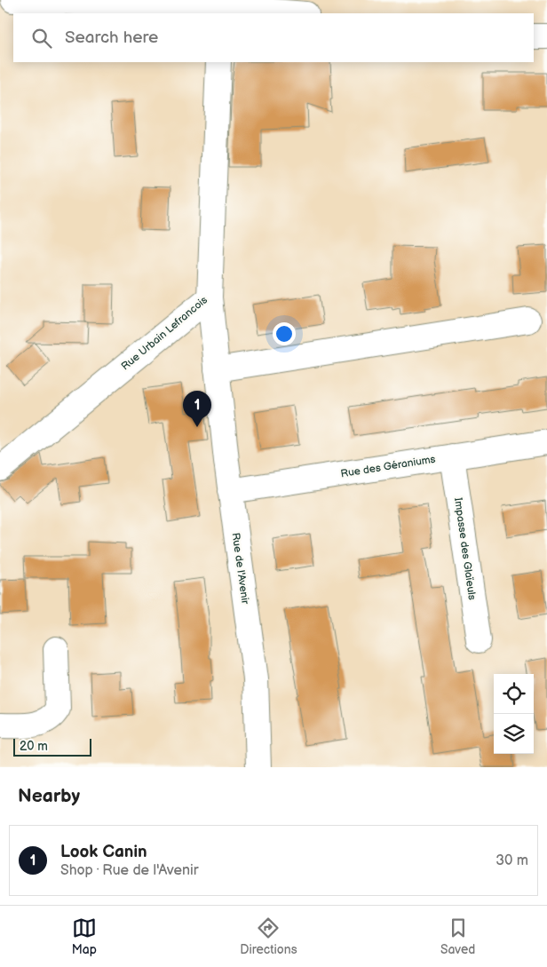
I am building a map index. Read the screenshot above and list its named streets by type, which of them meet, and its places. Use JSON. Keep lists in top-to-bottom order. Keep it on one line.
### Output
{"streets":{"street":["Rue Urbain Lefrancois","Rue des Géraniums","Impasse des Glaïeuls","Rue de l'Avenir"]},"crossings":[["Rue Urbain Lefrancois","Rue de l'Avenir"],["Rue des Géraniums","Impasse des Glaïeuls"],["Rue des Géraniums","Rue de l'Avenir"]],"scale_bar":"20 m","page":{"search":"Search here","pins":"1","scale":"20 m","heading":"Nearby","list":[{"mark":"1","name":"Look Canin","note":"Shop · Rue de l'Avenir","value":"30 m"}],"nav":["Map","Directions","Saved"]}}
